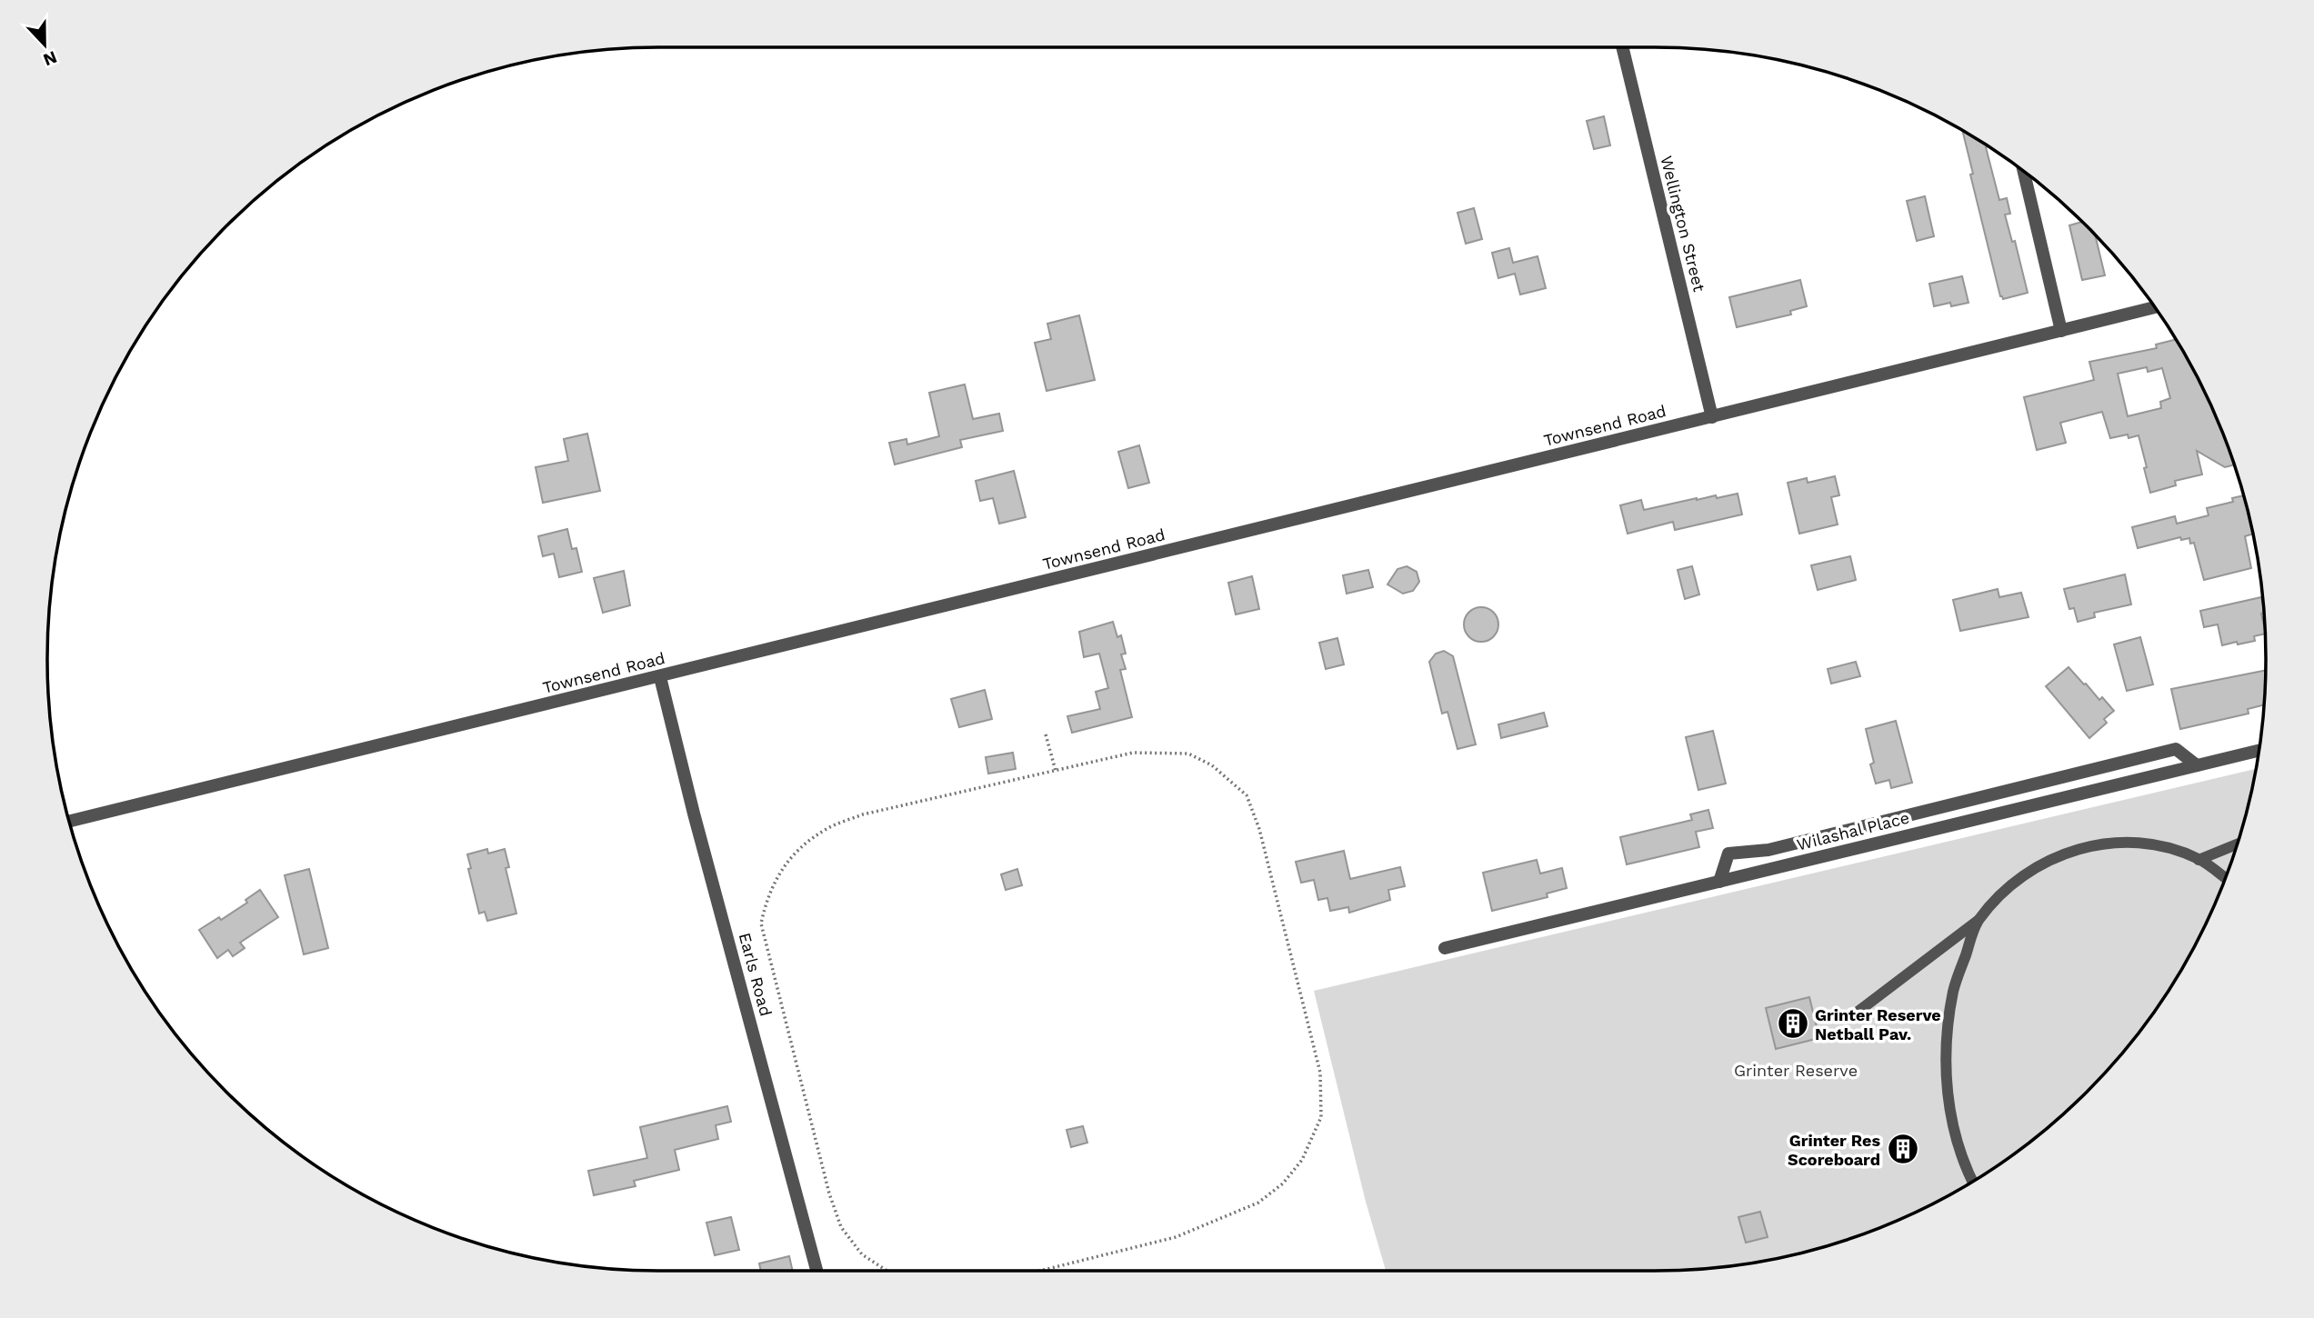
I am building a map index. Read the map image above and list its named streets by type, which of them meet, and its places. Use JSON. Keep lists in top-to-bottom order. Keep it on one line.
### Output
{"streets":{"street":["Wellington Street","Townsend Road","Wilashal Place","Earls Road"]},"crossings":[["Wellington Street","Townsend Road"],["Townsend Road","Earls Road"]],"parks":["Grinter Reserve"],"places":{"building":["Grinter Reserve Netball Pav.","Grinter Res Scoreboard"]},"north":"bottom"}
